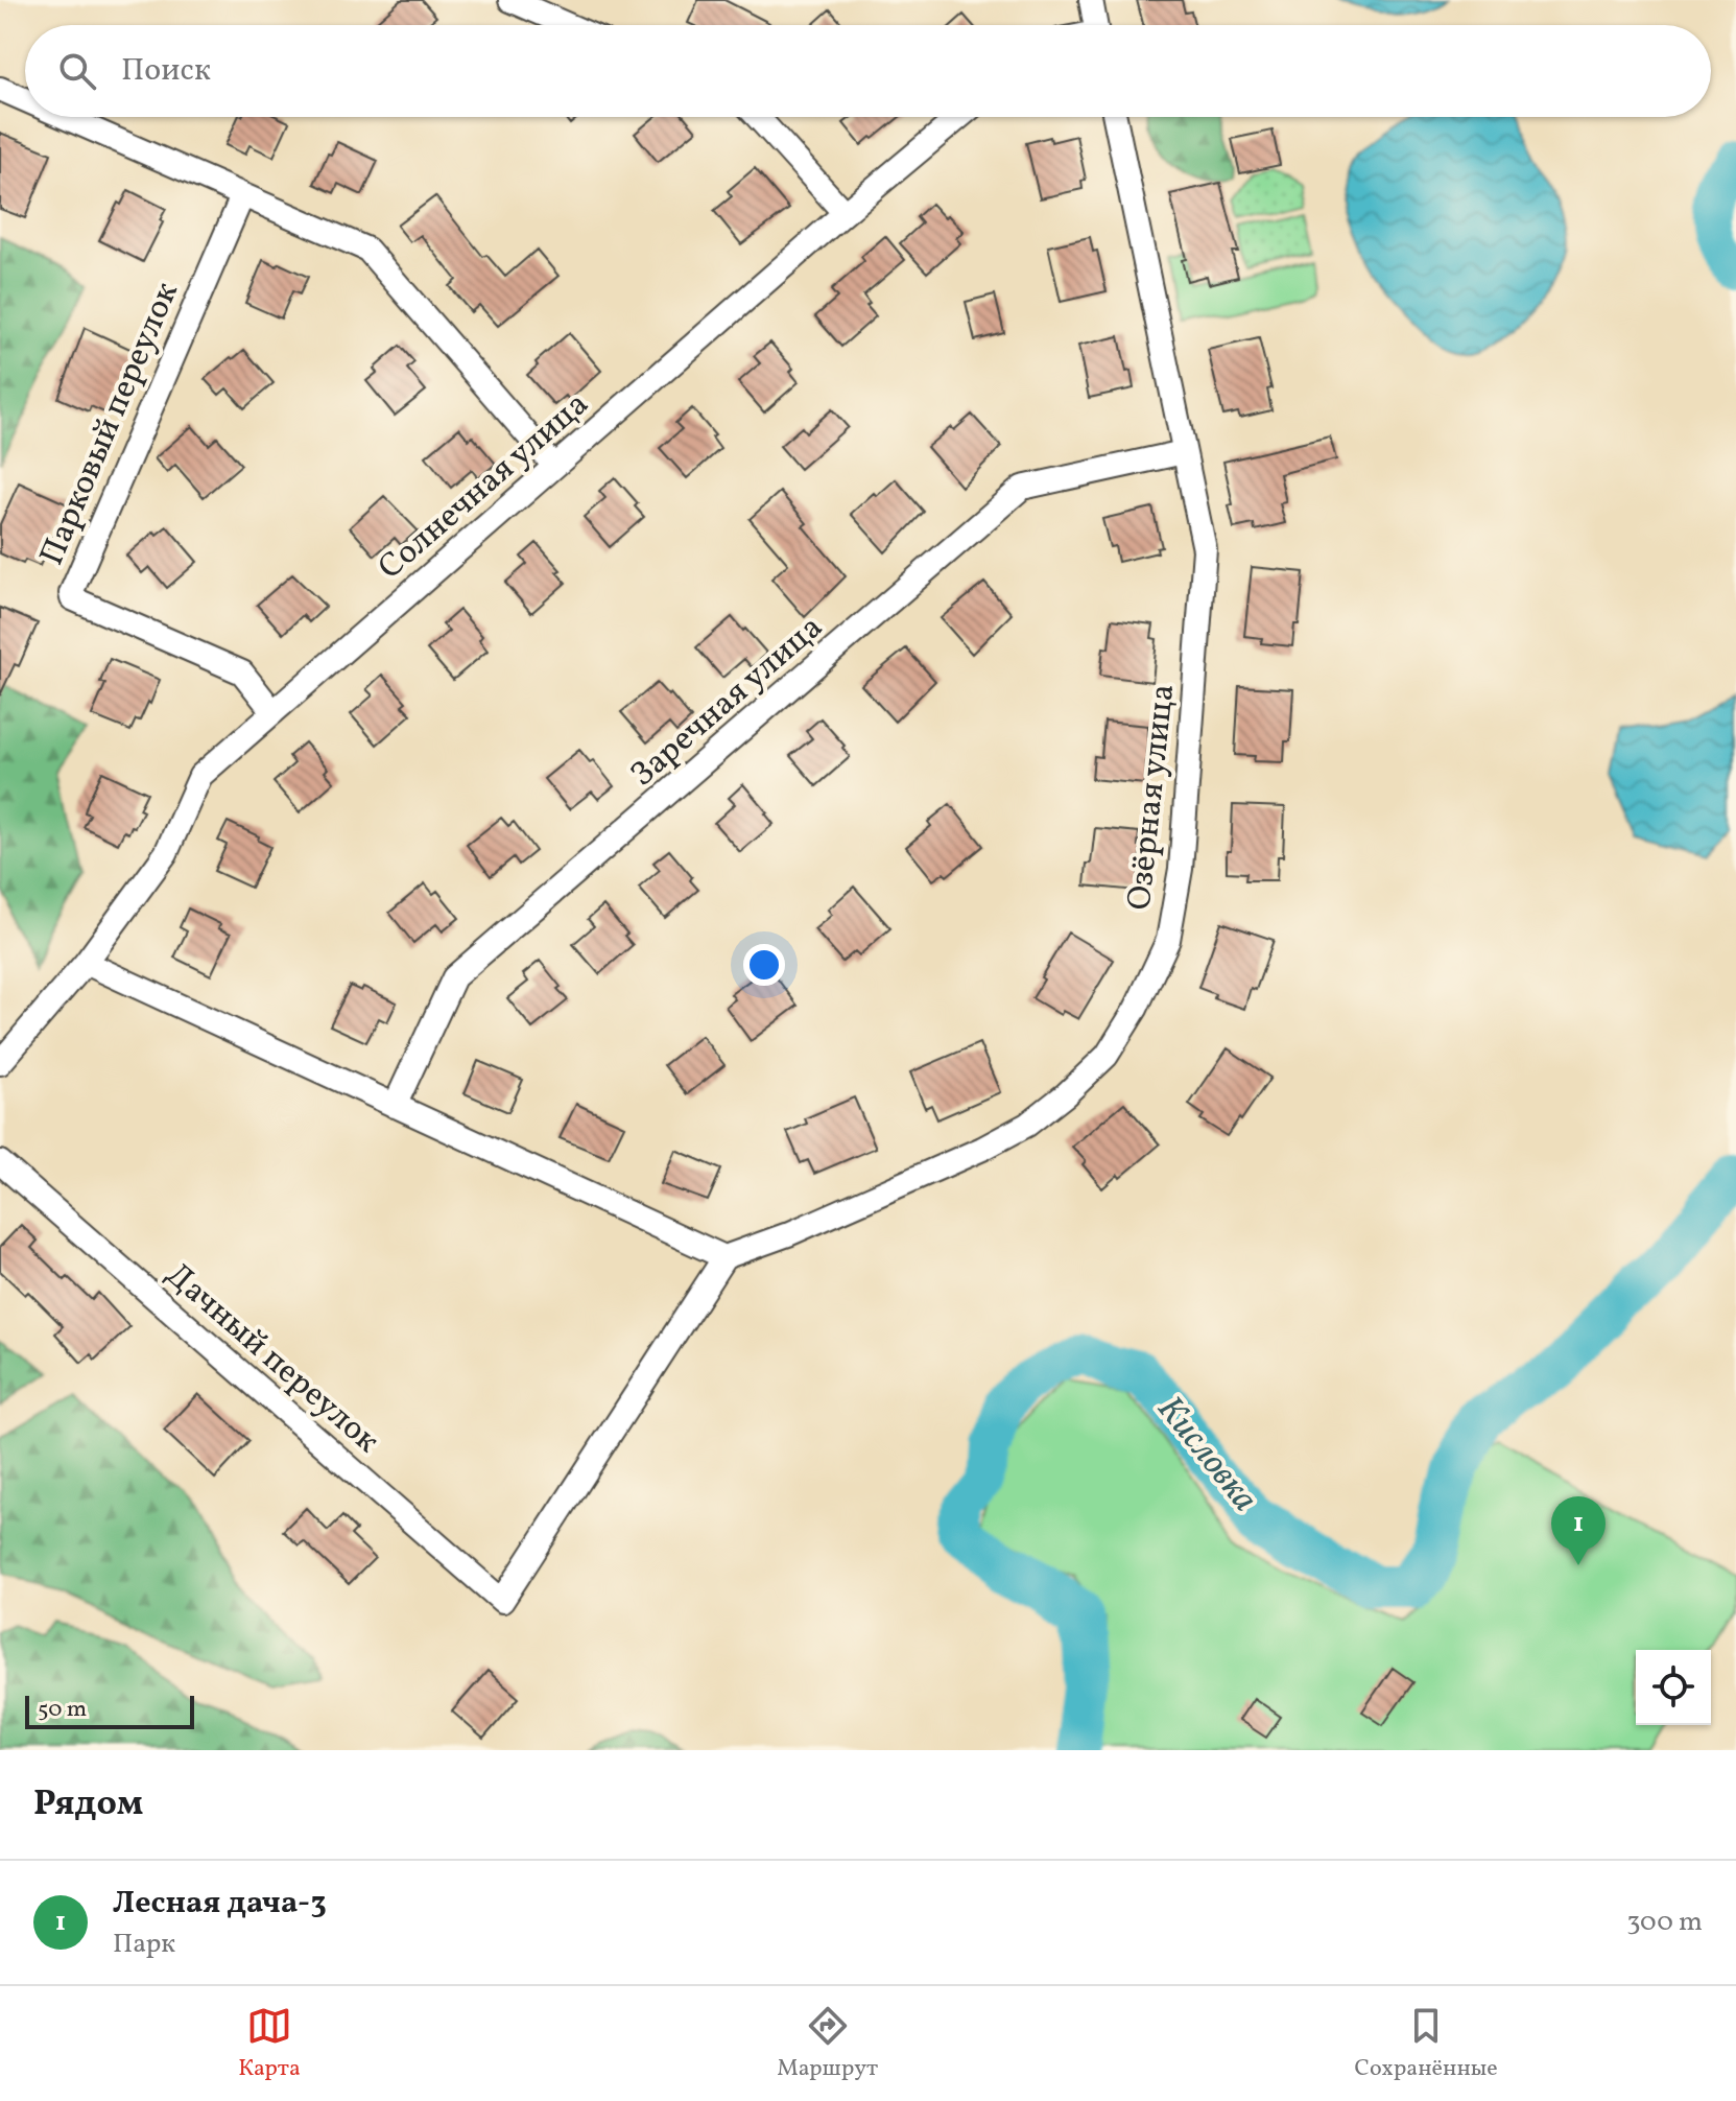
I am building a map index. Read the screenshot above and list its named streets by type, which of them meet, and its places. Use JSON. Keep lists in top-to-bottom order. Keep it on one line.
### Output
{"streets":{"street":["Парковый переулок","Солнечная улица","Заречная улица","Озёрная улица","Дачный переулок"]},"crossings":[["Парковый переулок","Солнечная улица"],["Заречная улица","Озёрная улица"],["Озёрная улица","Дачный переулок"]],"water":["Кисловка"],"scale_bar":"50 m","page":{"search":"Поиск","pins":"1","scale":"50 m","heading":"Рядом","list":[{"mark":"1","name":"Лесная дача-3","note":"Парк","value":"300 m"}],"nav":["Карта","Маршрут","Сохранённые"]}}
